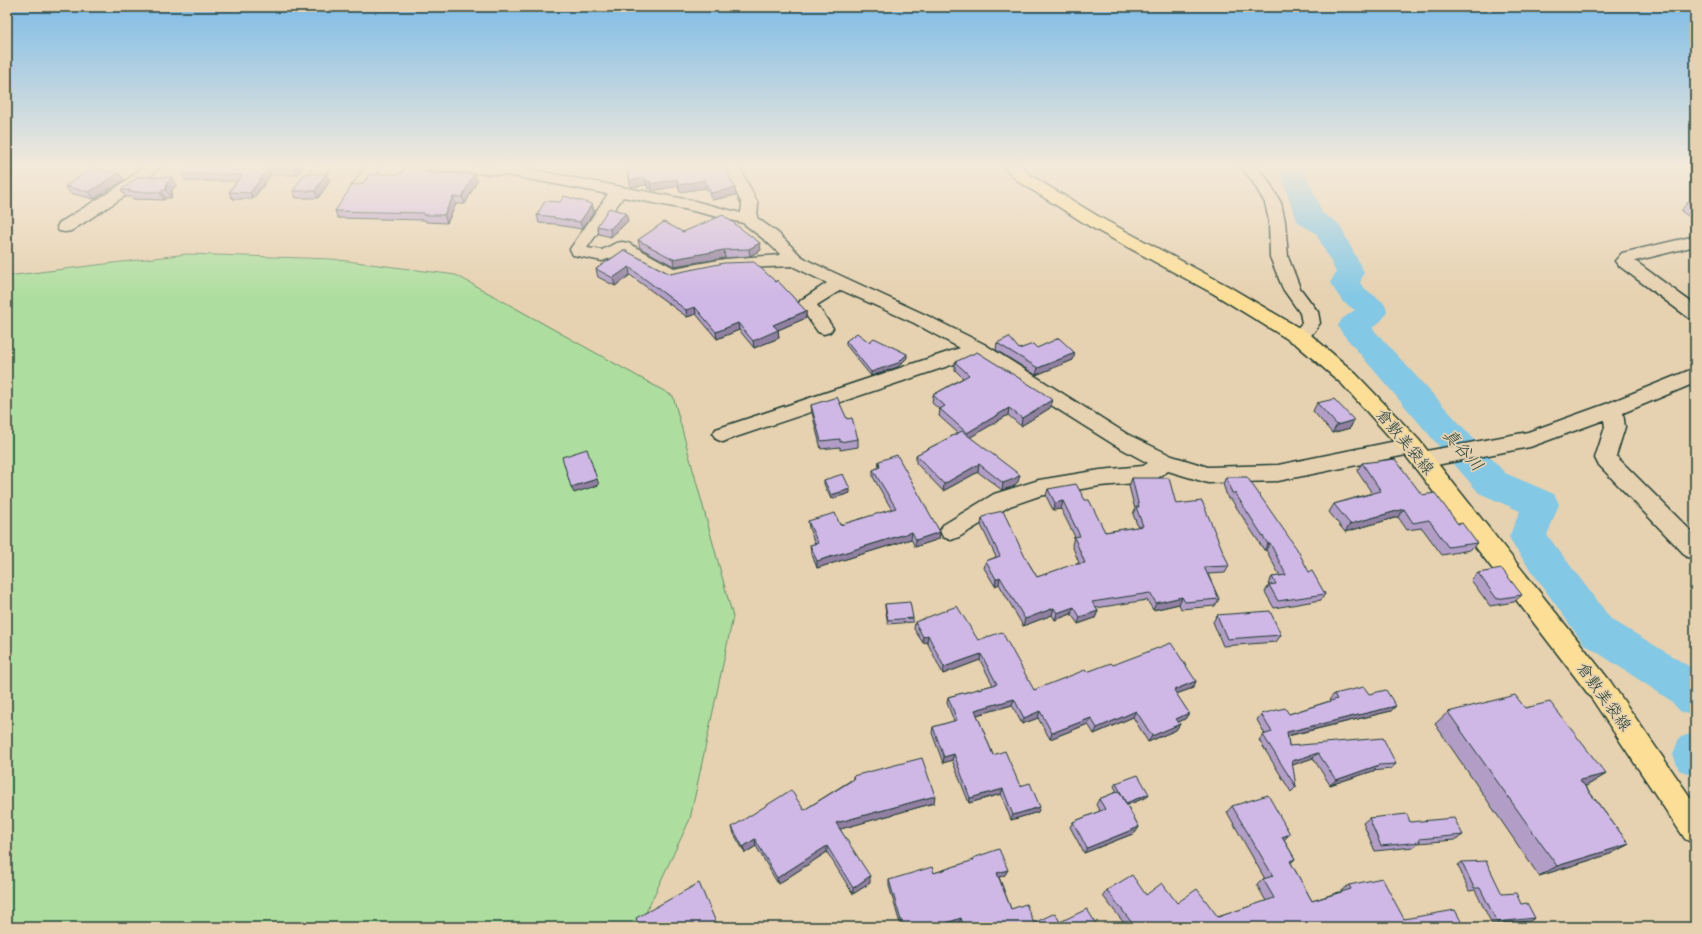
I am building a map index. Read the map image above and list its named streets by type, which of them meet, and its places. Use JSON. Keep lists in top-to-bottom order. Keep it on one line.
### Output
{"streets":{"main road":["倉敷美袋線"]},"water":["真谷川"]}
